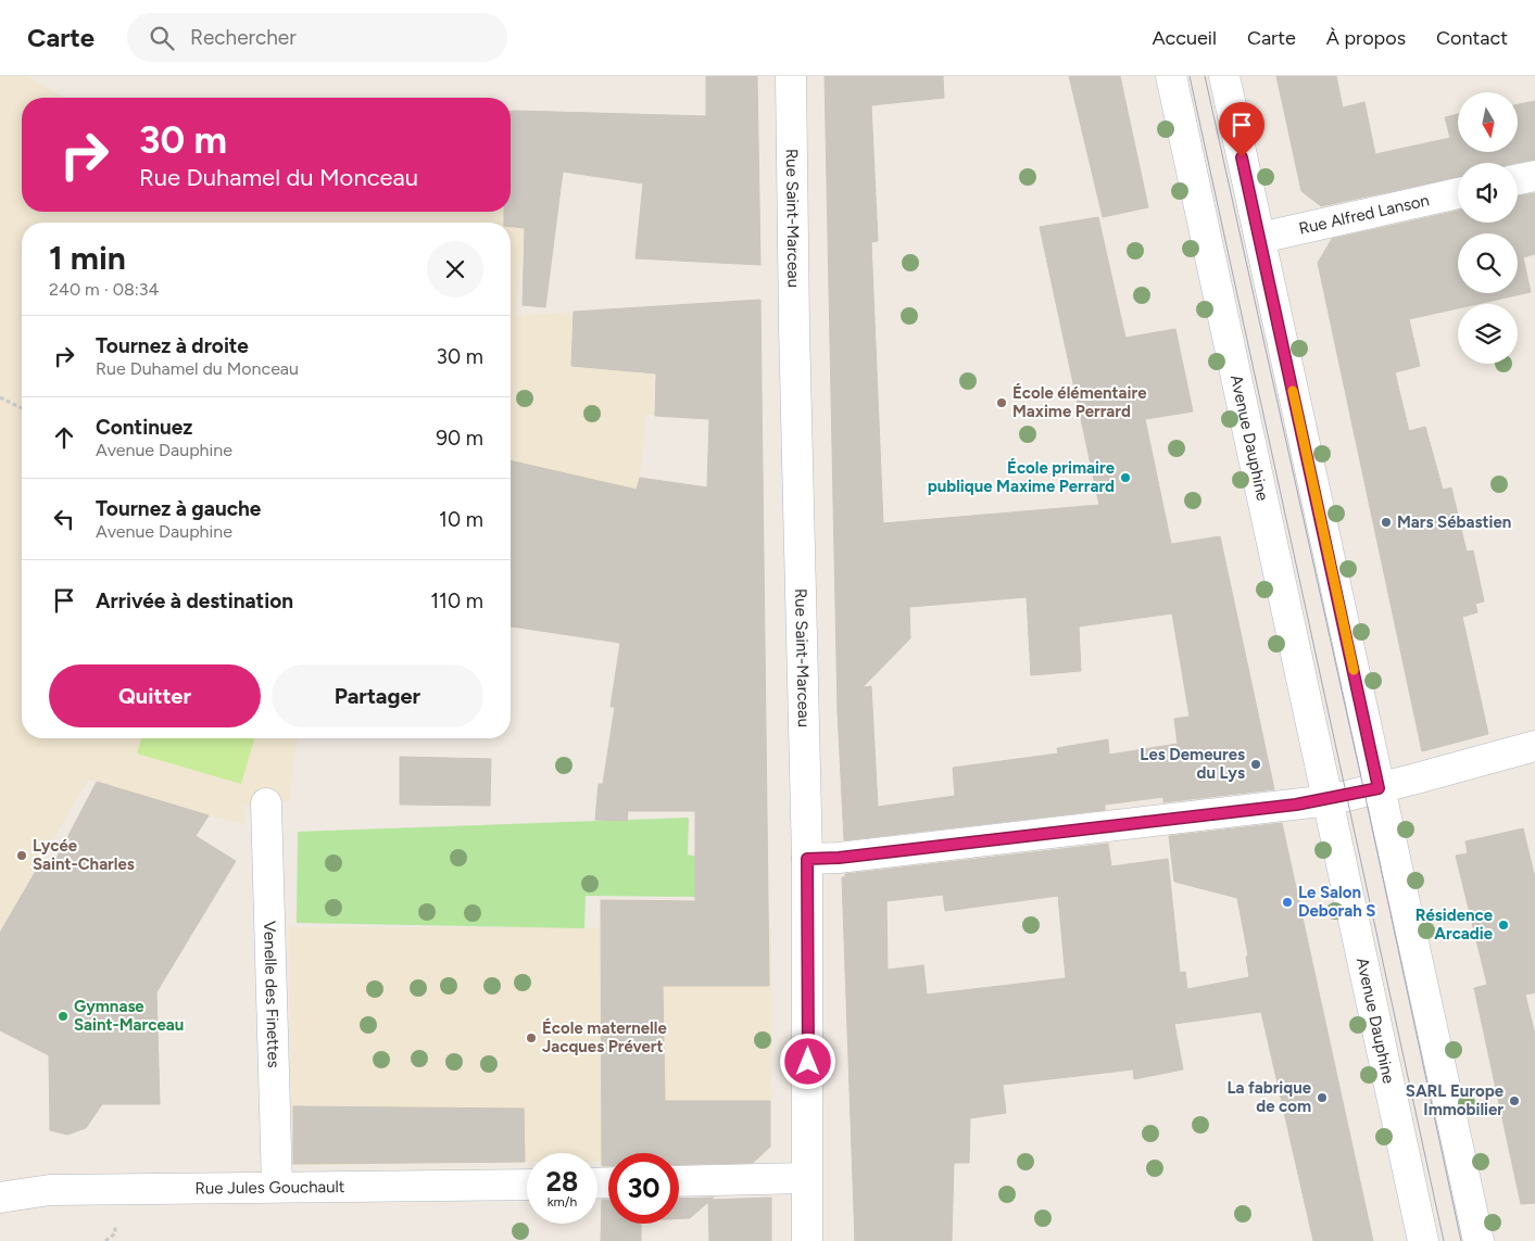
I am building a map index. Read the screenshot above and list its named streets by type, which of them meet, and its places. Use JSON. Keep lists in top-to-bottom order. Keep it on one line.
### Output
{"streets":{"street":["Rue Alfred Lanson","Rue Saint-Marceau","Avenue Dauphine","Venelle des Finettes","Rue Jules Gouchault"]},"crossings":[["Venelle des Finettes","Rue Jules Gouchault"]],"places":["École élémentaire Maxime Perrard","École primaire publique Maxime Perrard","Mars Sébastien","Les Demeures du Lys","Lycée Saint-Charles","Le Salon Deborah S","Résidence Arcadie","Gymnase Saint-Marceau","École maternelle Jacques Prévert","La fabrique de com","SARL Europe Immobilier"],"north":"bottom","page":{"header":"Carte","search":"Rechercher","nav":["Accueil","Carte","À propos","Contact"],"turn":["30 m","Rue Duhamel du Monceau"],"heading":["1 min","240 m · 08:34"],"list":[{"name":"Tournez à droite","note":"Rue Duhamel du Monceau","value":"30 m"},{"name":"Continuez","note":"Avenue Dauphine","value":"90 m"},{"name":"Tournez à gauche","note":"Avenue Dauphine","value":"10 m"},{"name":"Arrivée à destination","value":"110 m"}],"buttons":["Quitter","Partager"],"speed":"28 km/h","limit":"30"}}
